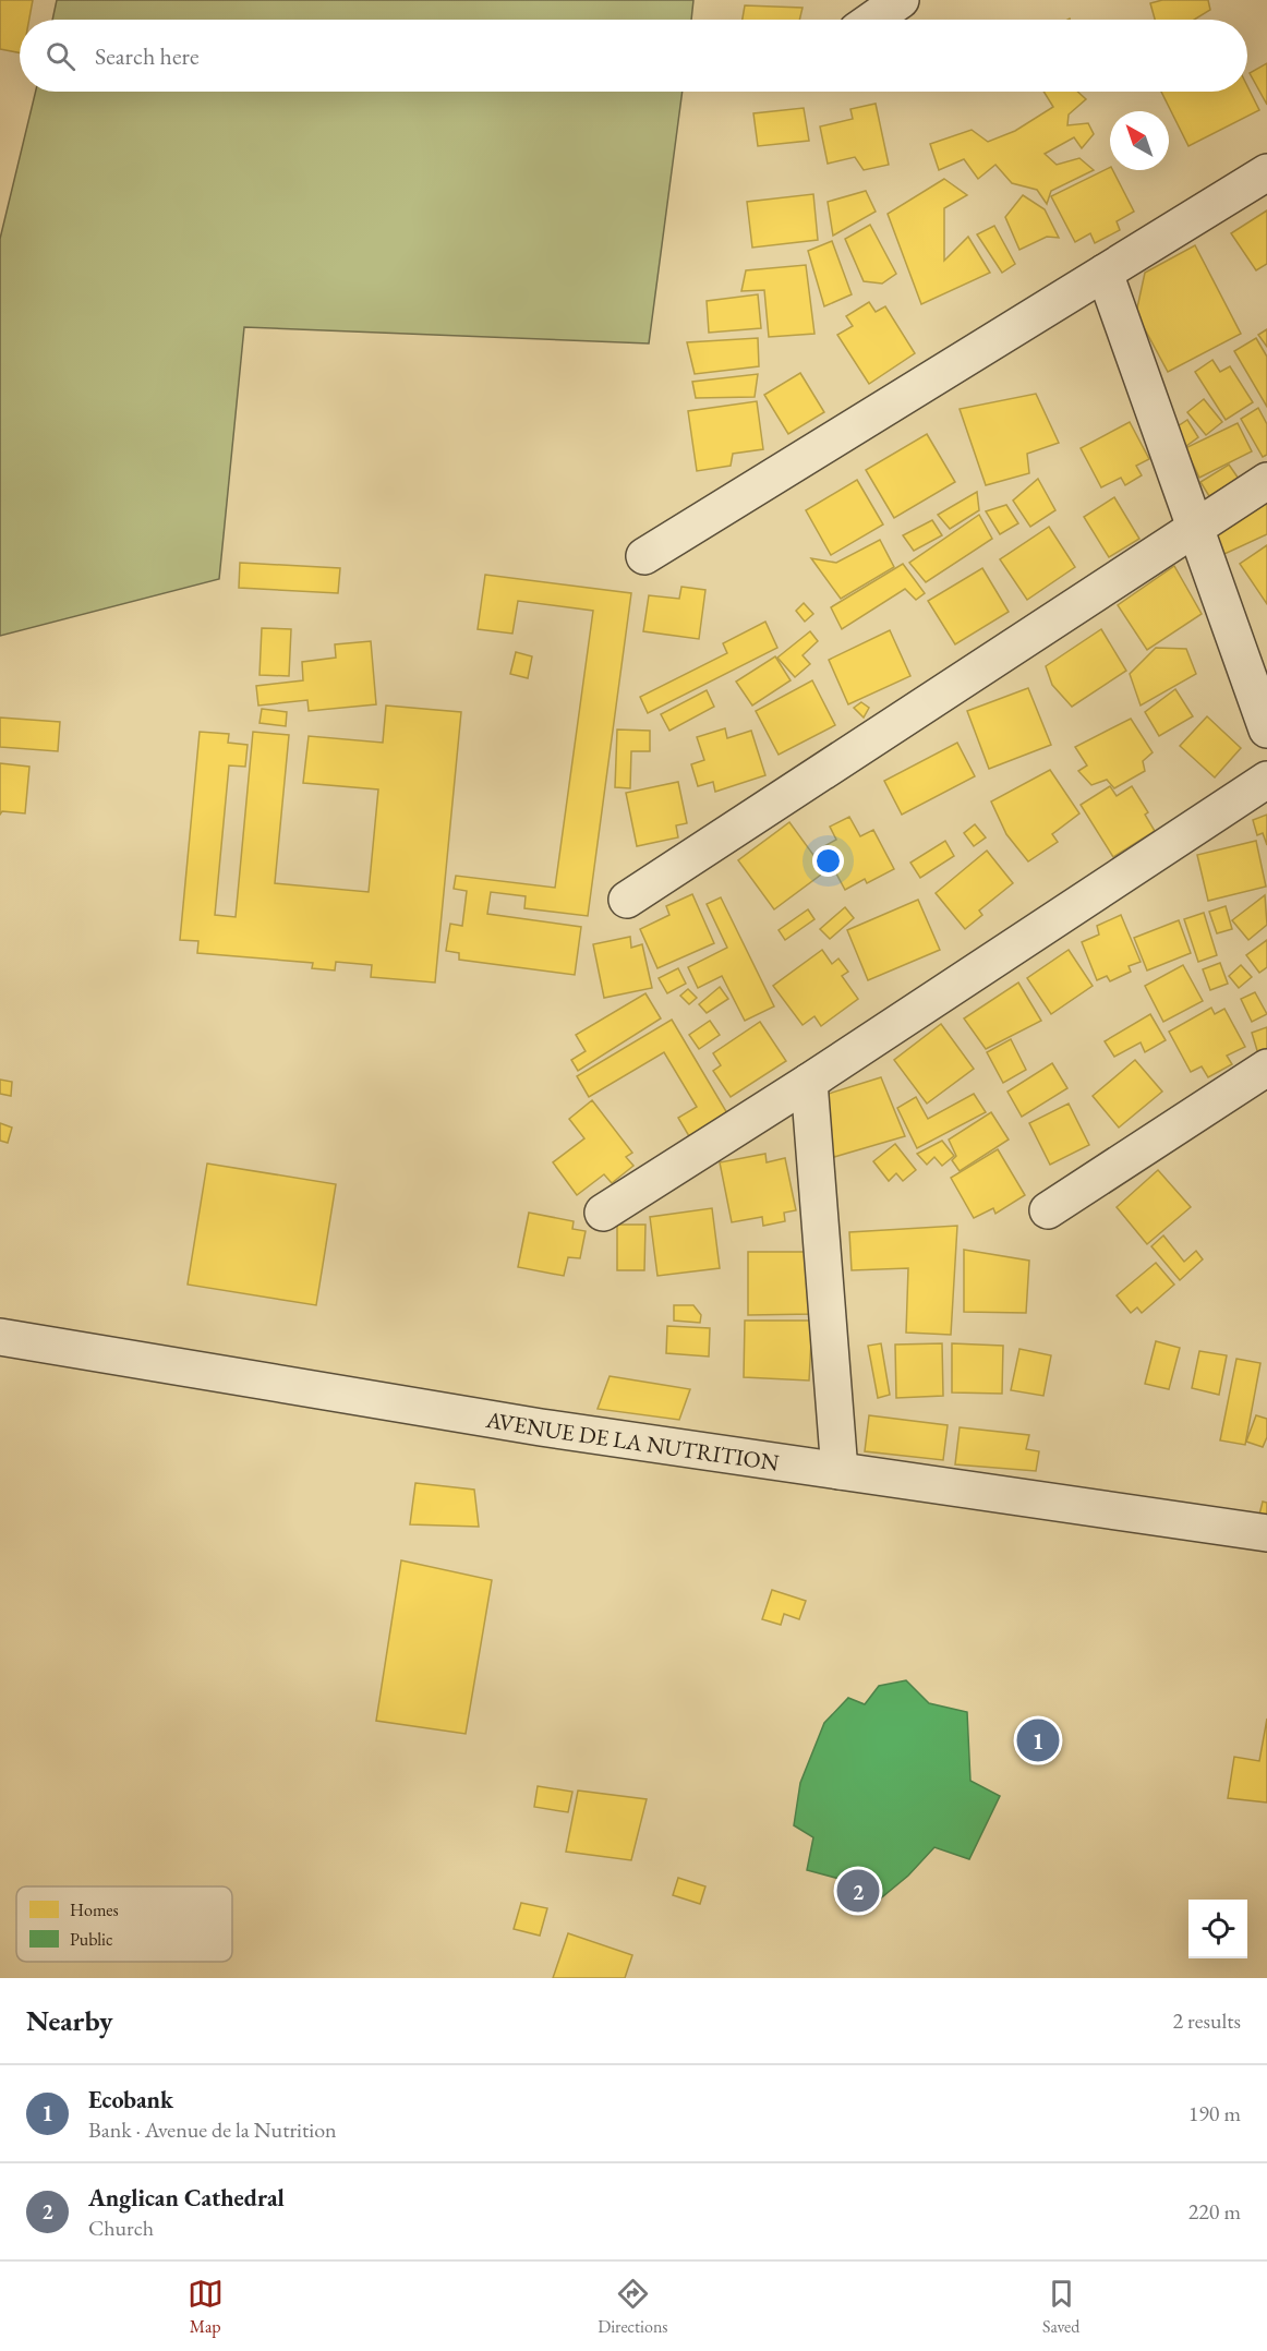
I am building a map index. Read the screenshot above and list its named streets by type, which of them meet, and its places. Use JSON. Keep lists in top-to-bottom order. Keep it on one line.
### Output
{"streets":{"street":["AVENUE DE LA NUTRITION"]},"legend":["Homes","Public"],"north":"top left","page":{"search":"Search here","pins":["1","2"],"heading":["Nearby","2 results"],"list":[{"mark":"1","name":"Ecobank","note":"Bank · Avenue de la Nutrition","value":"190 m"},{"mark":"2","name":"Anglican Cathedral","note":"Church","value":"220 m"}],"nav":["Map","Directions","Saved"]}}
